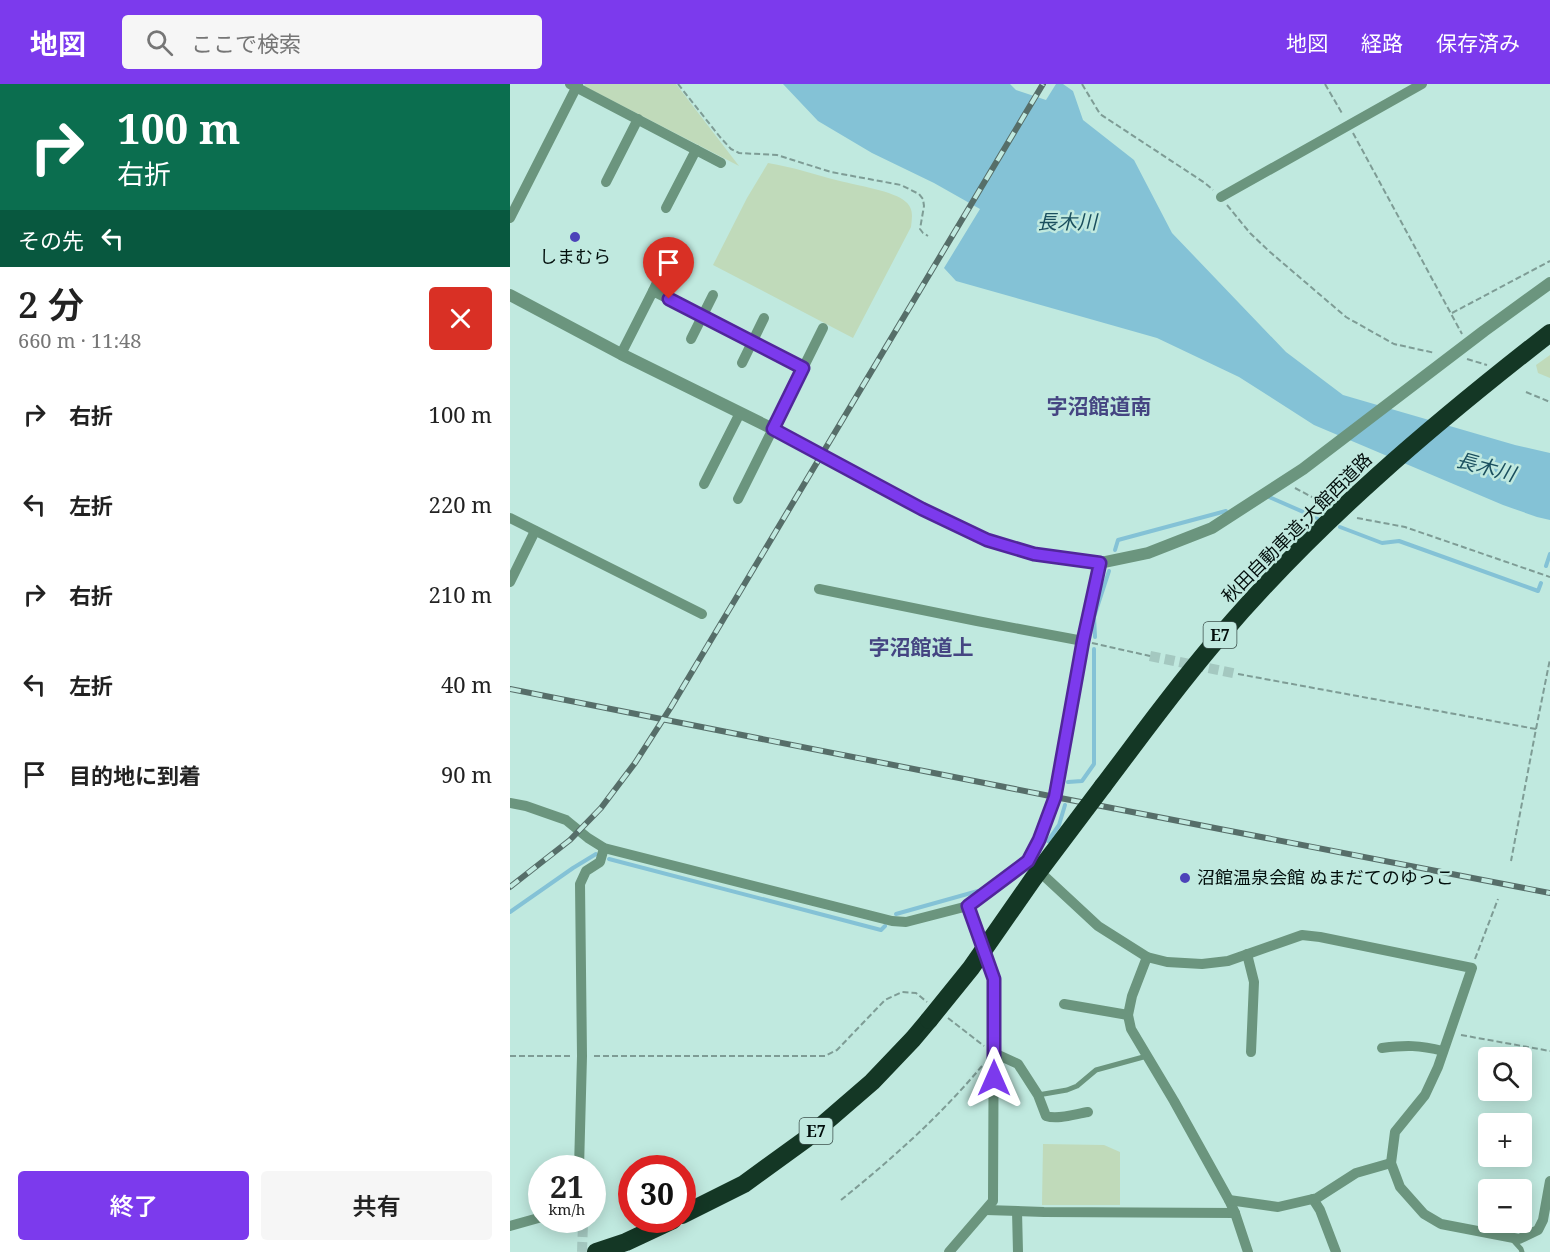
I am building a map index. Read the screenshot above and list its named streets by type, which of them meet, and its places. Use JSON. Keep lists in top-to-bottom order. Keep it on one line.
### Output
{"streets":{"highway":["秋田自動車道;大館西道路","E7"]},"districts":["字沼館道南","字沼館道上"],"water":["長木川"],"places":["しまむら","沼館温泉会館 ぬまだてのゆっこ"],"page":{"header":"地図","search":"ここで検索","nav":["地図","経路","保存済み"],"turn":["100 m","右折"],"then":"その先","heading":["2 分","660 m · 11:48"],"list":[{"name":"右折","value":"100 m"},{"name":"左折","value":"220 m"},{"name":"右折","value":"210 m"},{"name":"左折","value":"40 m"},{"name":"目的地に到着","value":"90 m"}],"map_buttons":["+","−"],"speed":"21 km/h","limit":"30","buttons":["終了","共有"]}}
